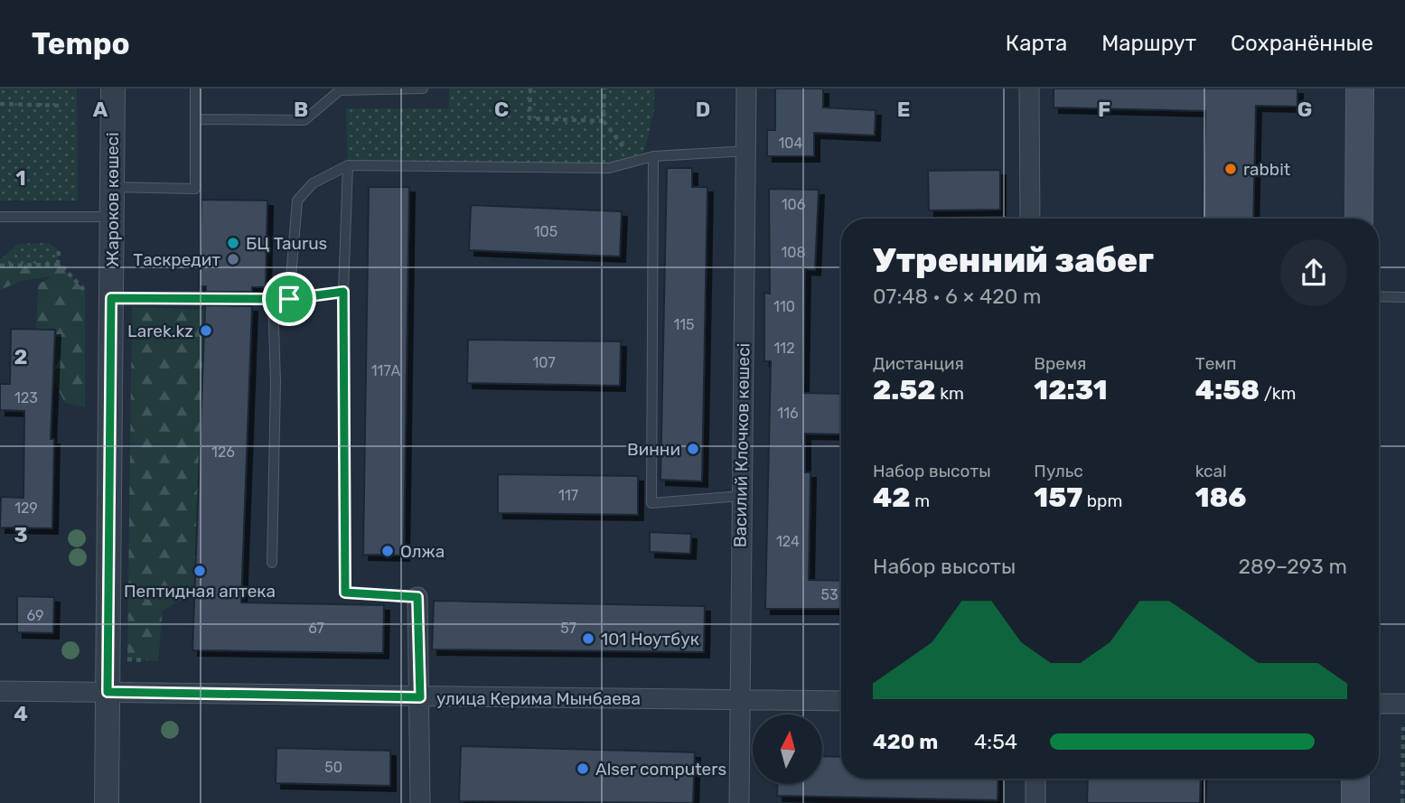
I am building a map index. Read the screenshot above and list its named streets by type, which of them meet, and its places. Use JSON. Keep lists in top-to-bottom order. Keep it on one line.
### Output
{"streets":{"street":["Жароков көшесі","Василий Клочков көшесі","улица Керима Мынбаева"]},"crossings":[["Жароков көшесі","улица Керима Мынбаева"],["Василий Клочков көшесі","улица Керима Мынбаева"]],"places":["rabbit","БЦ Taurus","Таскредит","Larek.kz","Винни","Олжа","Пептидная аптека","101 Ноутбук","Alser computers"],"house_numbers":["104","106","105","108","110","115","112","107","117А","123","116","126","117","129","124","53","69","67","57","50"],"north":"top","page":{"header":"Tempo","nav":["Карта","Маршрут","Сохранённые"],"heading":["Утренний забег","07:48 · 6 × 420 m"],"stats":[["Дистанция","2.52 km"],["Время","12:31"],["Темп","4:58 /km"],["Набор высоты","42 m"],["Пульс","157 bpm"],["kcal","186"]],"chart":["Набор высоты","289–293 m"],"list":[{"name":"420 m","note":"4:54"}]},"grid":{"columns":["A","B","C","D","E","F","G"],"rows":["1","2","3","4"]}}
